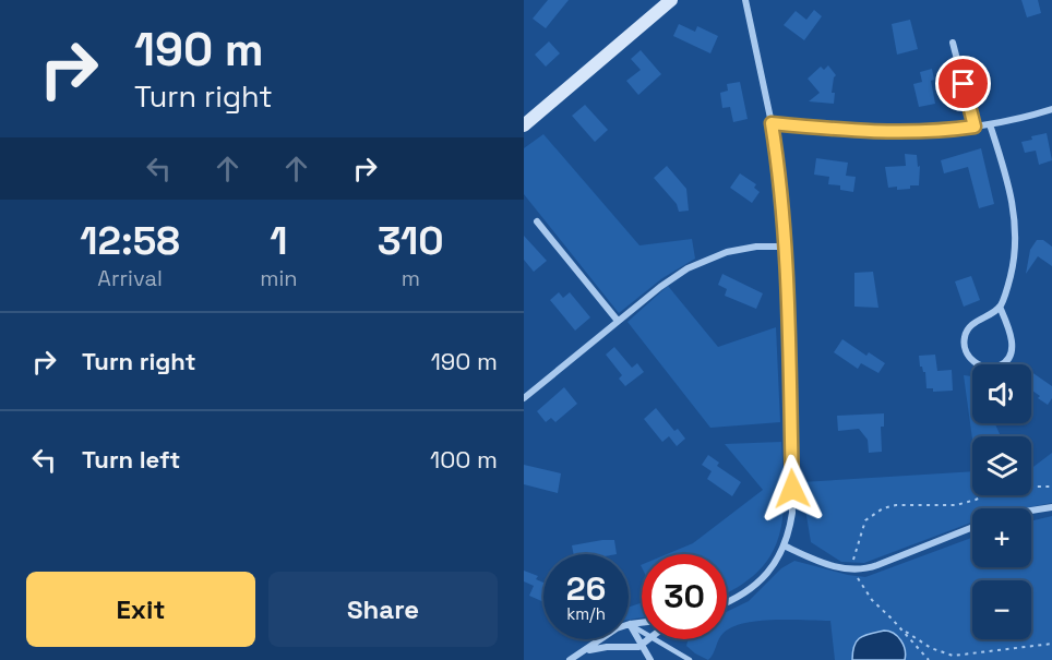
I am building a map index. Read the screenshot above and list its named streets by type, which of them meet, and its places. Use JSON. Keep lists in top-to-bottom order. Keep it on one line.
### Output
{"page":{"turn":["190 m","Turn right"],"eta":["12:58","Arrival","1","min","310","m"],"list":[{"name":"Turn right","value":"190 m"},{"name":"Turn left","value":"100 m"}],"map_buttons":["+","−"],"speed":"26 km/h","limit":"30","buttons":["Exit","Share"]}}
